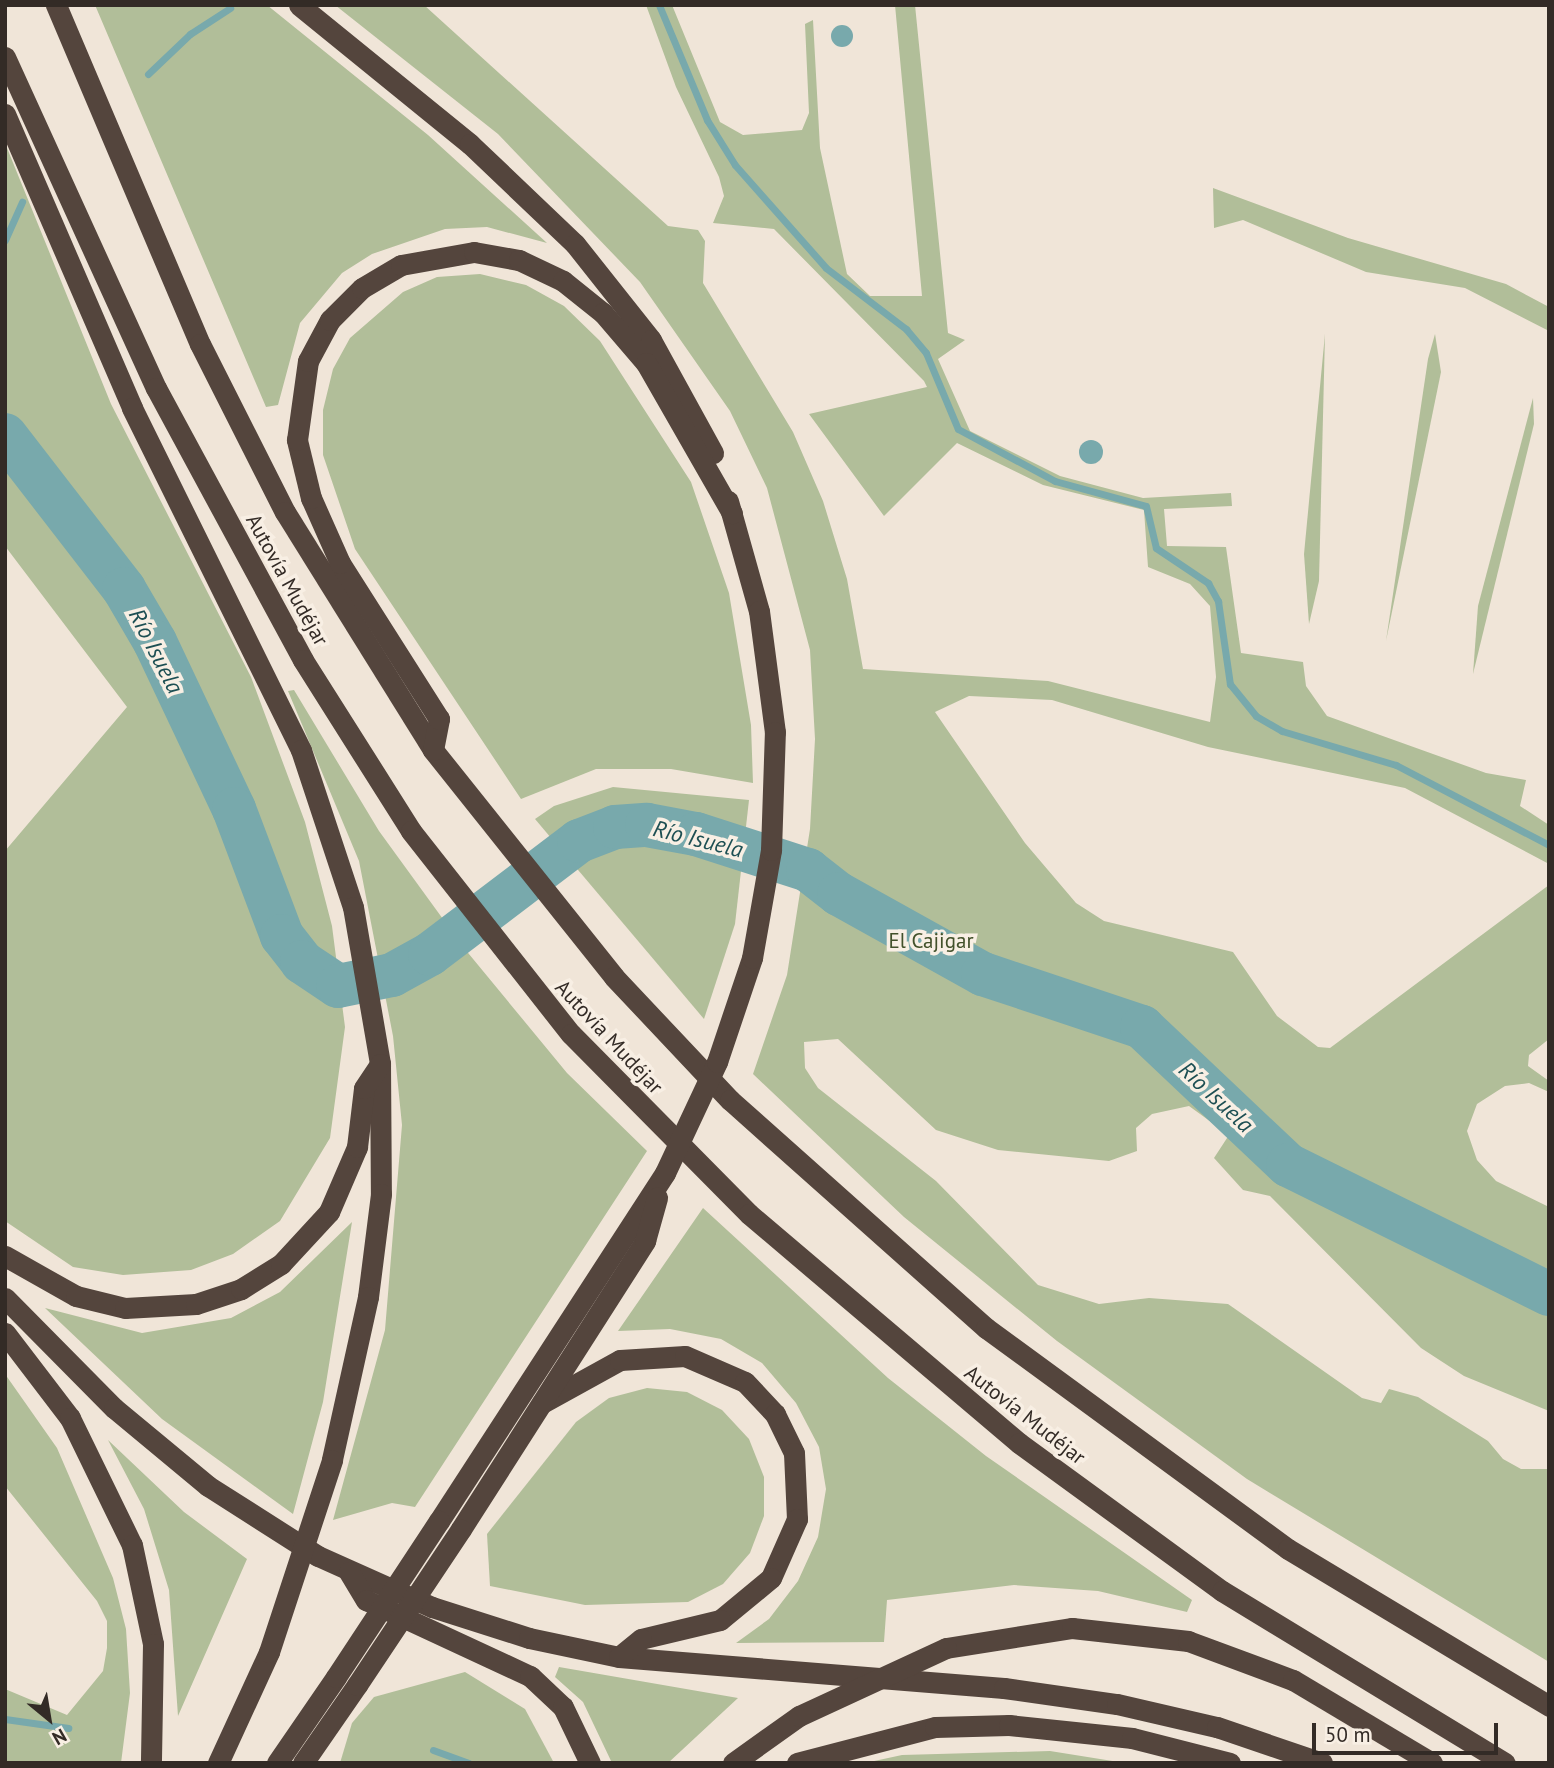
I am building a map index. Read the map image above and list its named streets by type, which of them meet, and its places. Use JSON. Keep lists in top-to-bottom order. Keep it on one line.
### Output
{"streets":{"highway":["Autovía Mudéjar"]},"water":["Río Isuela"],"parks":["El Cajigar"],"scale_bar":"50 m","north":"bottom right"}
